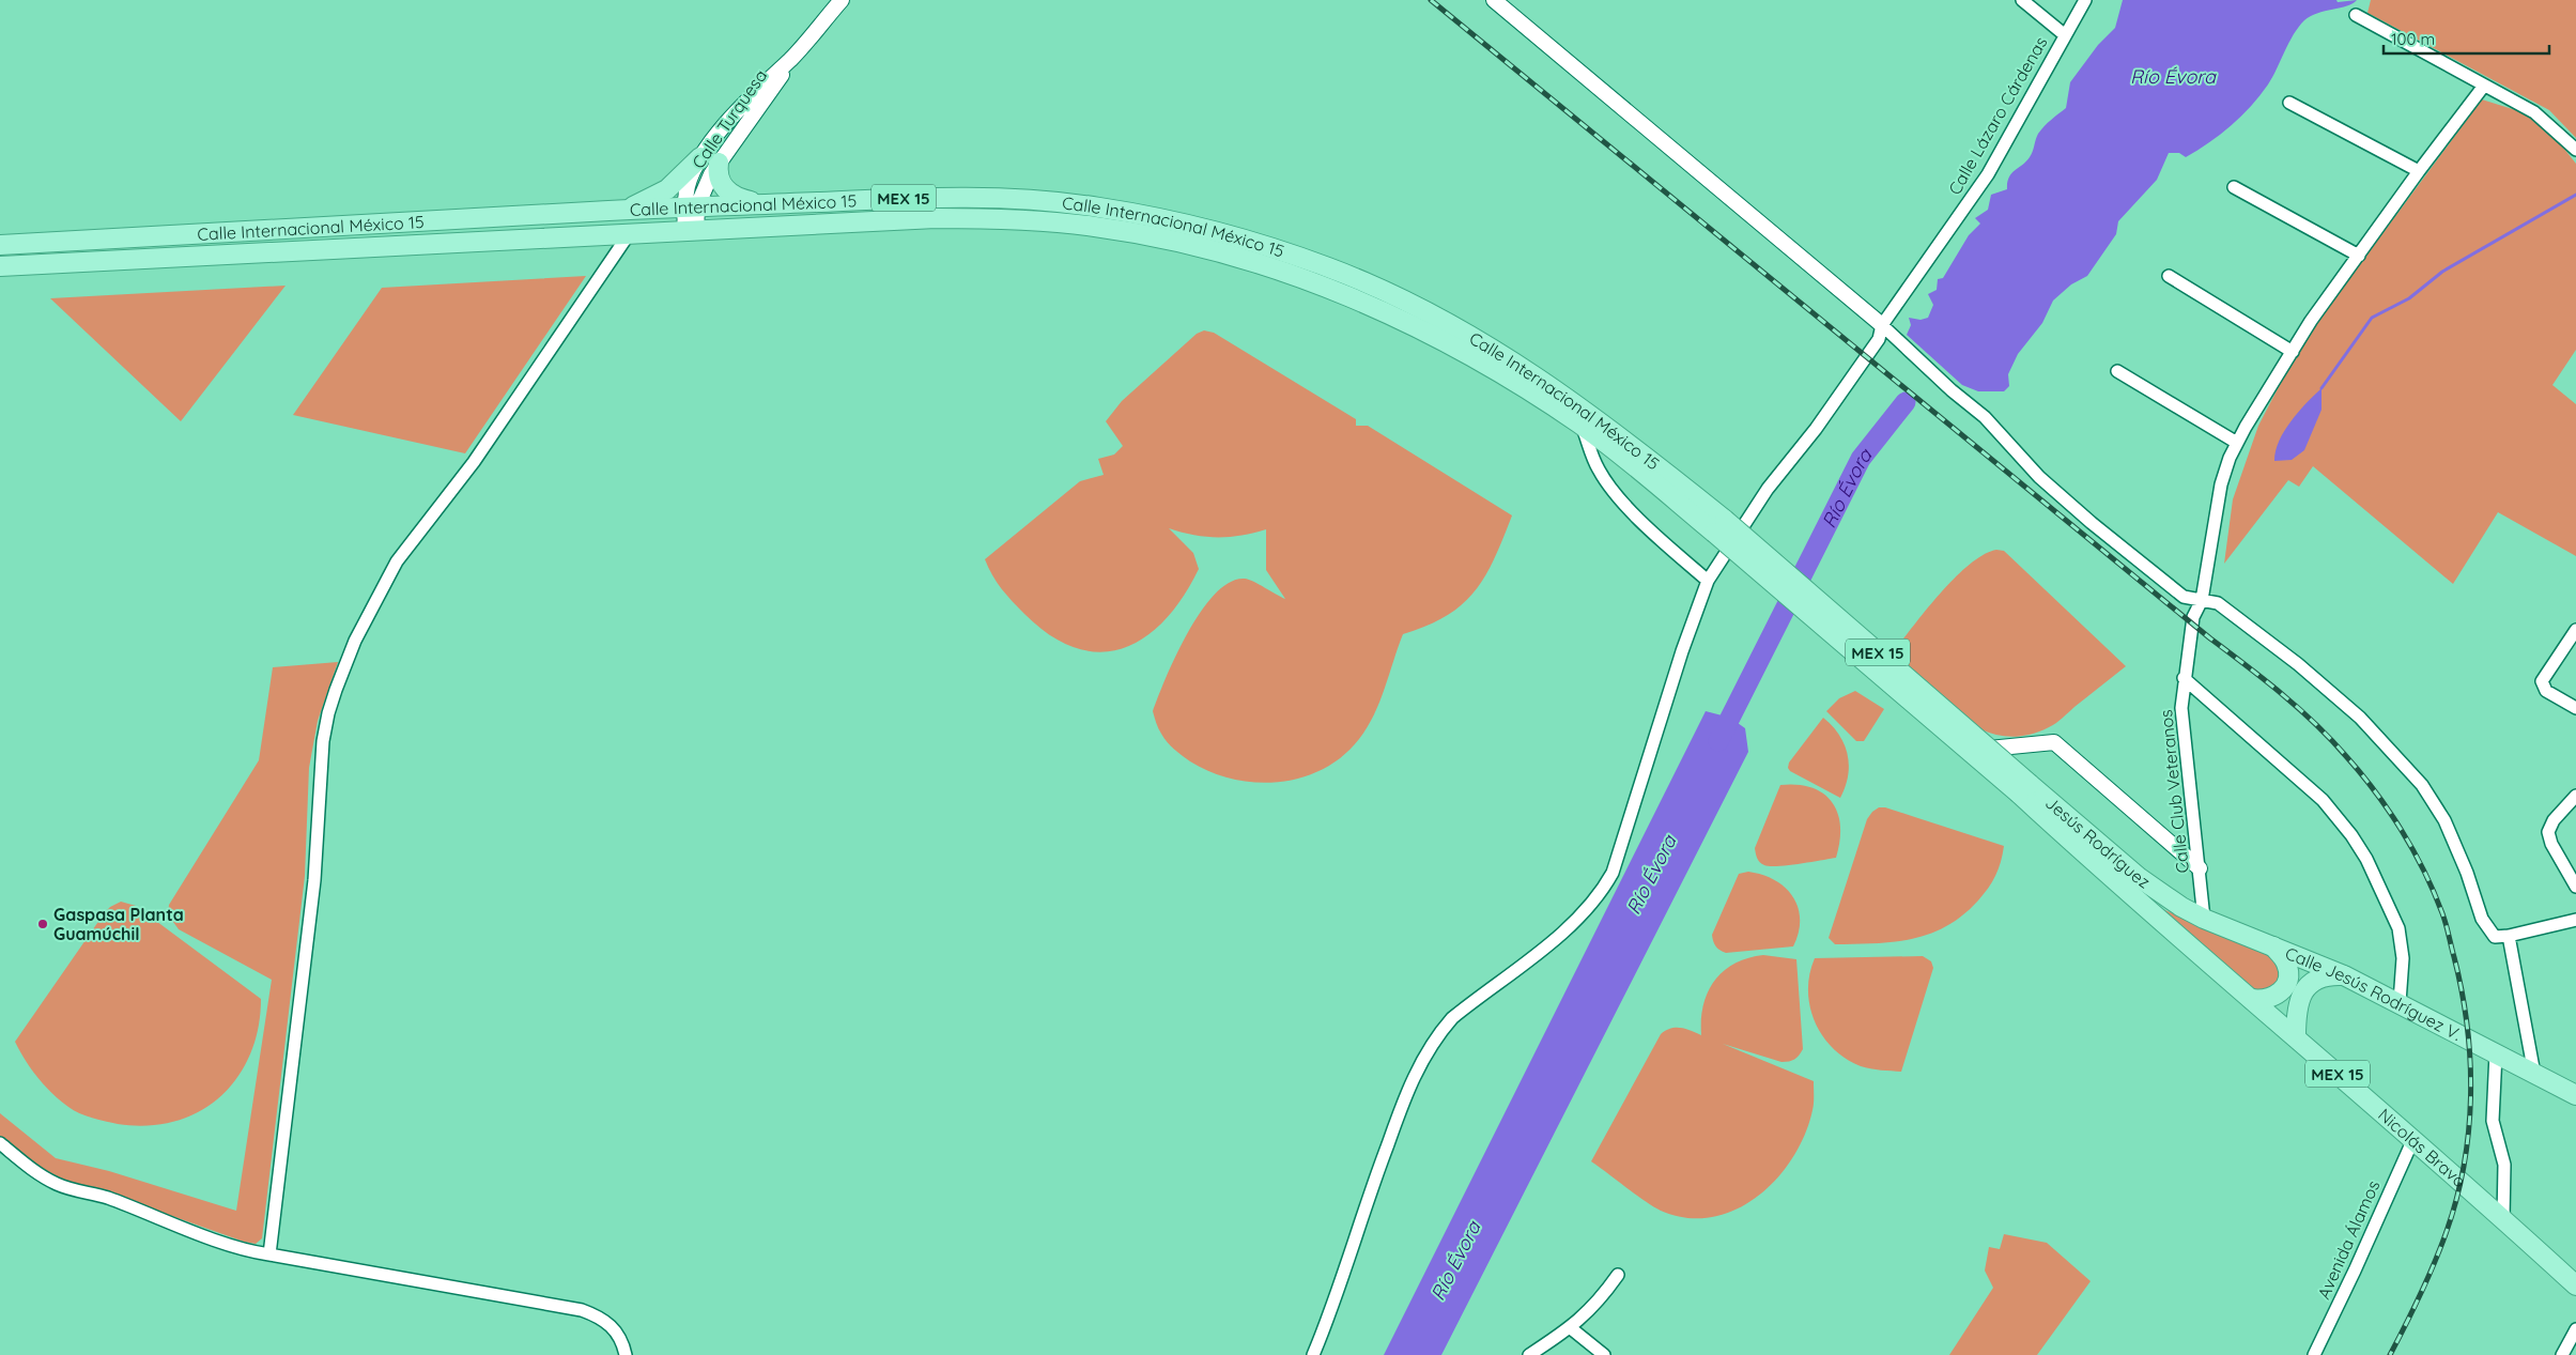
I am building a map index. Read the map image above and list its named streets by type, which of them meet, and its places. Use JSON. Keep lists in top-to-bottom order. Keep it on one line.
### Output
{"streets":{"main road":["MEX 15","Calle Internacional México 15","Jesús Rodríguez","Calle Jesús Rodríguez V.","Nicolás Bravo"],"street":["Calle Lázaro Cárdenas","Calle Turquesa","Calle Club Veteranos","Avenida Álamos"]},"crossings":[["Calle Turquesa","Calle Internacional México 15"],["MEX 15","Calle Internacional México 15"],["MEX 15","Jesús Rodríguez"],["MEX 15","Nicolás Bravo"],["Calle Club Veteranos","Calle Jesús Rodríguez V."],["Jesús Rodríguez","Calle Jesús Rodríguez V."],["Jesús Rodríguez","Nicolás Bravo"],["Nicolás Bravo","Avenida Álamos"]],"water":["Río Évora"],"places":["Gaspasa Planta Guamúchil"],"scale_bar":"100 m"}
